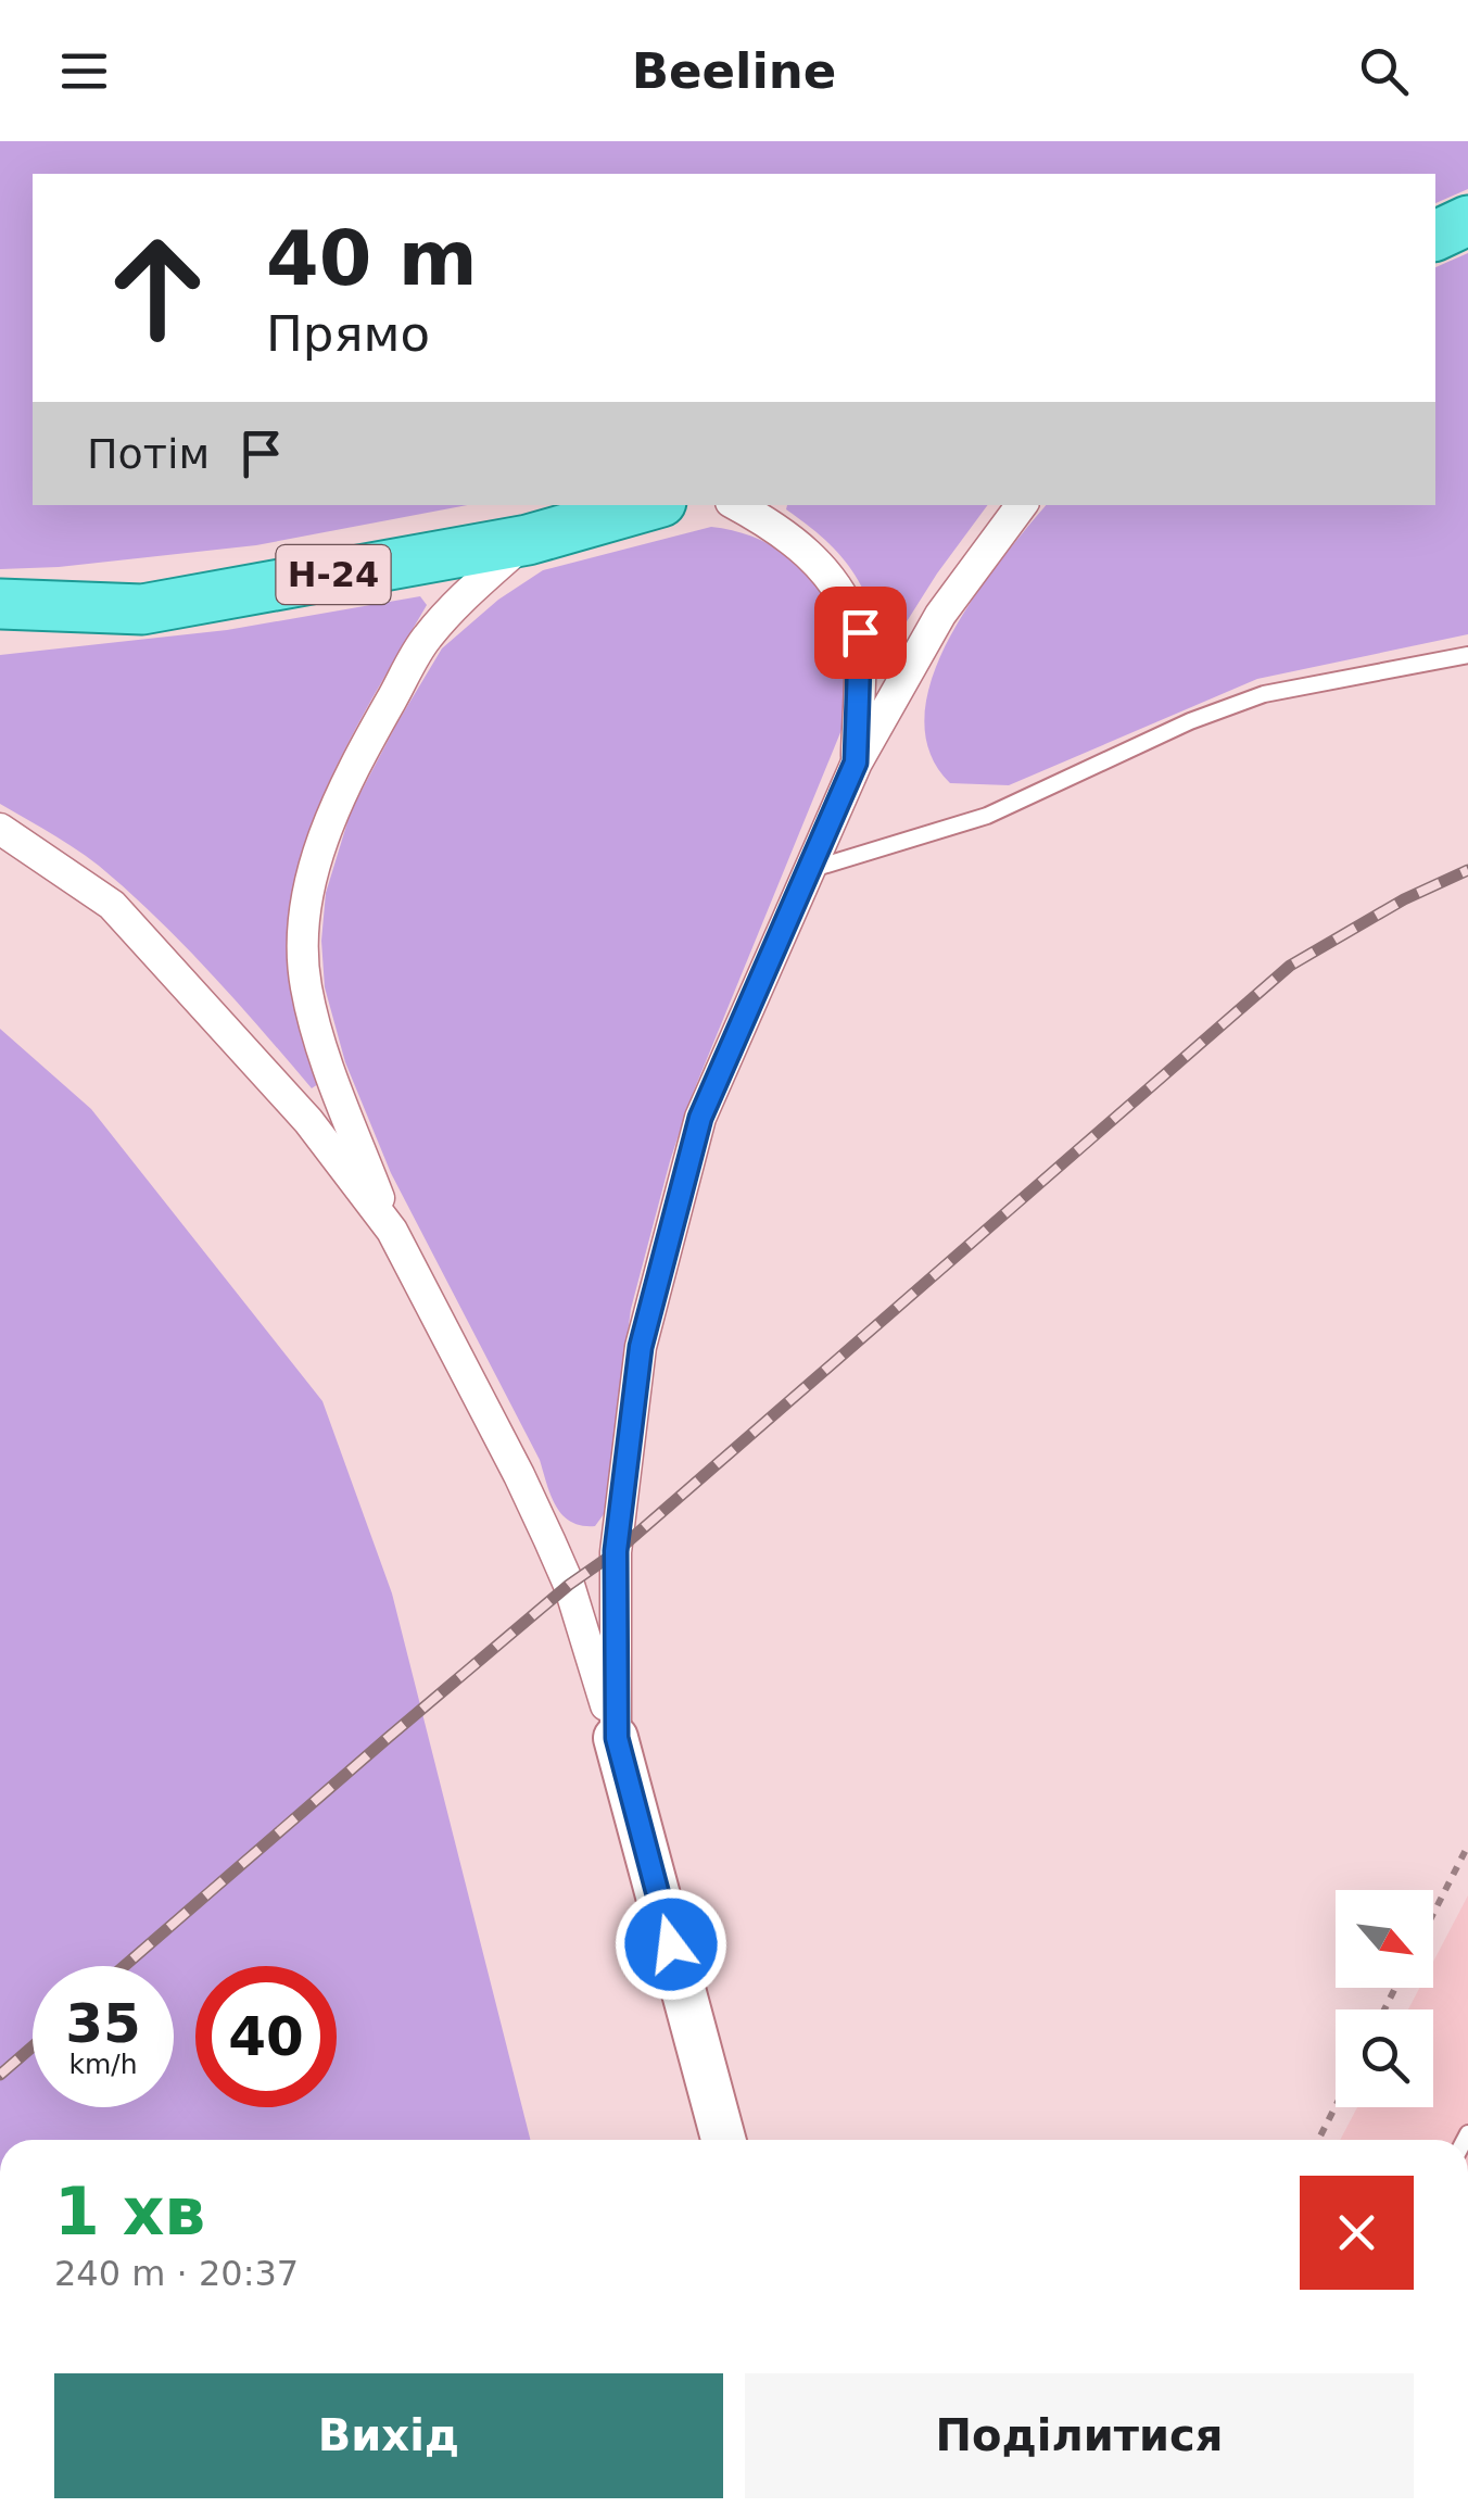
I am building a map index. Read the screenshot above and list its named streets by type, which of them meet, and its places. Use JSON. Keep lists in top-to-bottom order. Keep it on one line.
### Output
{"streets":{"main road":["Н-24"]},"north":"bottom right","page":{"header":"Beeline","turn":["40 m","Прямо"],"then":"Потім","speed":"35 km/h","limit":"40","heading":["1 хв","240 m · 20:37"],"buttons":["Вихід","Поділитися"]}}
